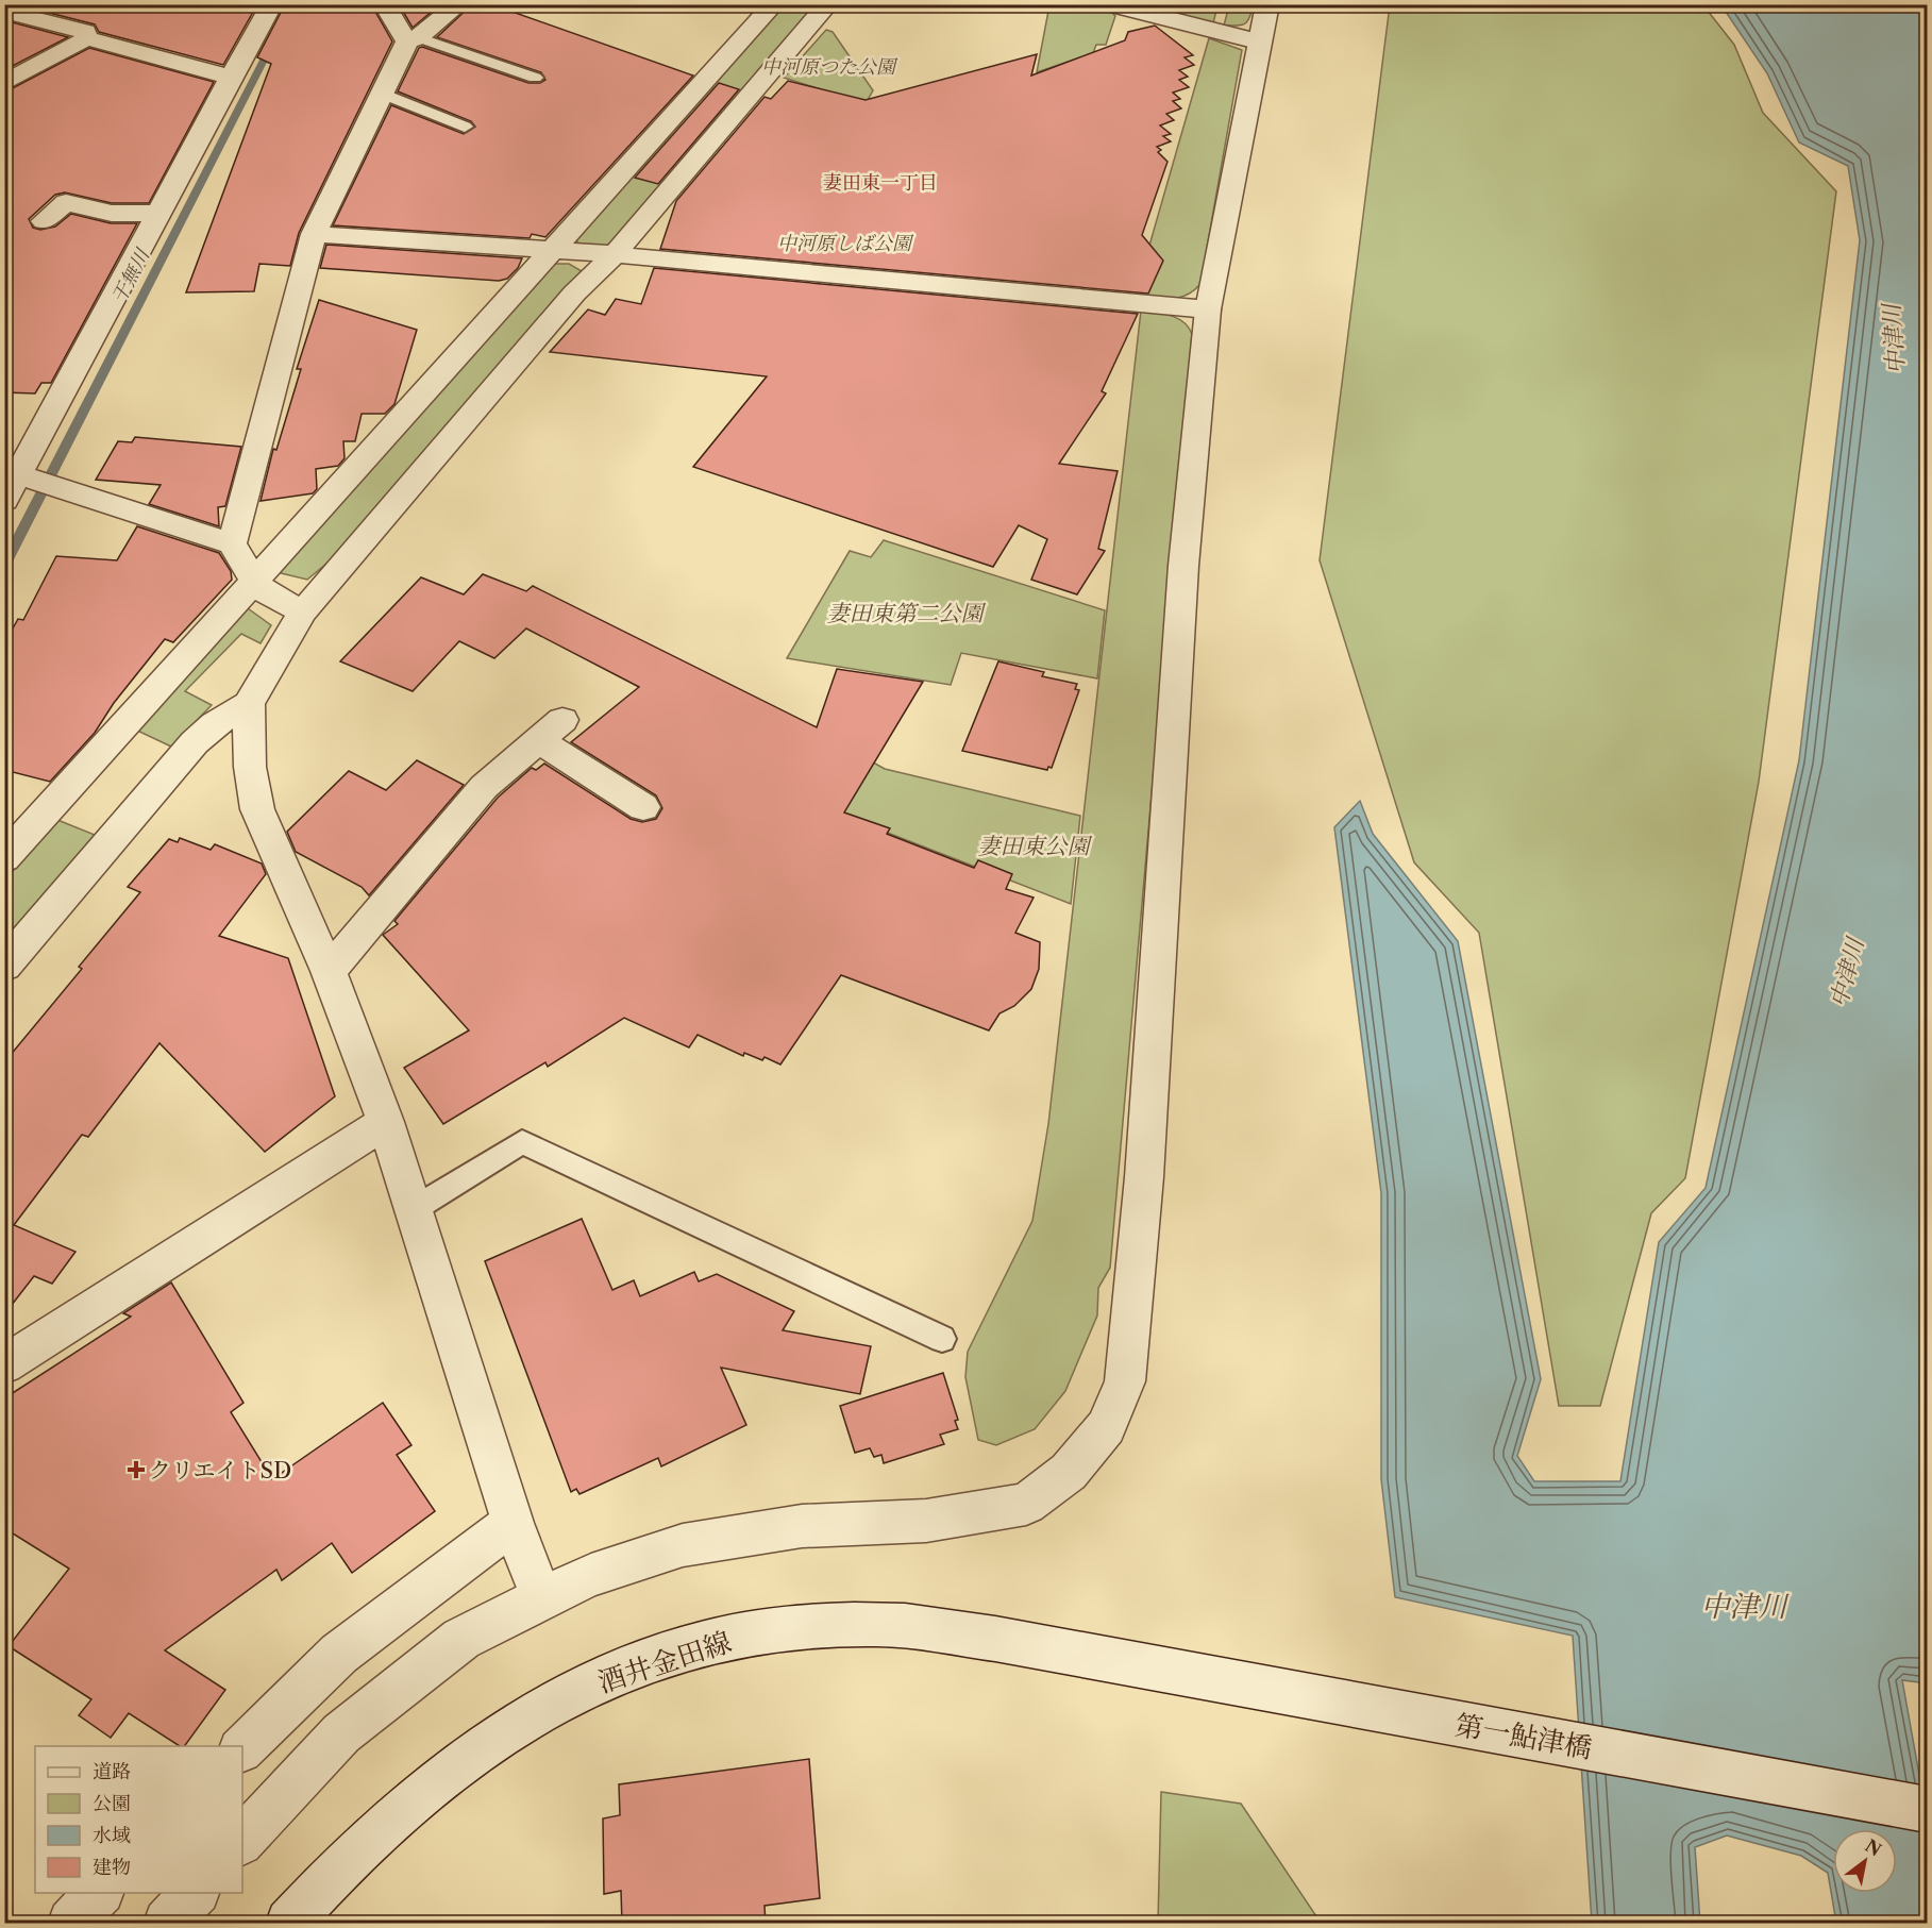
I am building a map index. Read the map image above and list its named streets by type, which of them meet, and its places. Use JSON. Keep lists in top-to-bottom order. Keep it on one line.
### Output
{"streets":{"street":["酒井金田線","第一鮎津橋"]},"crossings":[["酒井金田線","第一鮎津橋"]],"districts":["妻田東一丁目"],"water":["干無川","中津川"],"parks":["中河原つた公園","中河原しば公園","妻田東第二公園","妻田東公園"],"places":{"health":["クリエイトSD"]},"legend":["道路","公園","水域","建物"],"north":"top right"}
